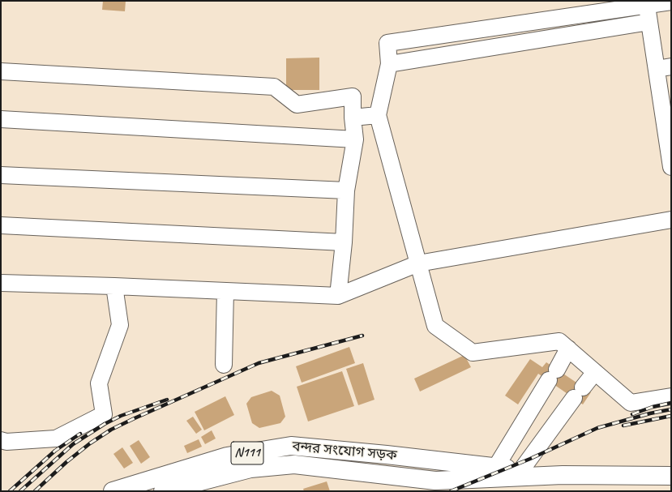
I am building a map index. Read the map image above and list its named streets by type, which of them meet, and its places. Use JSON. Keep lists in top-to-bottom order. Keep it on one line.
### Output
{"streets":{"highway":["বন্দর সংযোগ সড়ক","N111"]},"crossings":[["বন্দর সংযোগ সড়ক","N111"]]}
